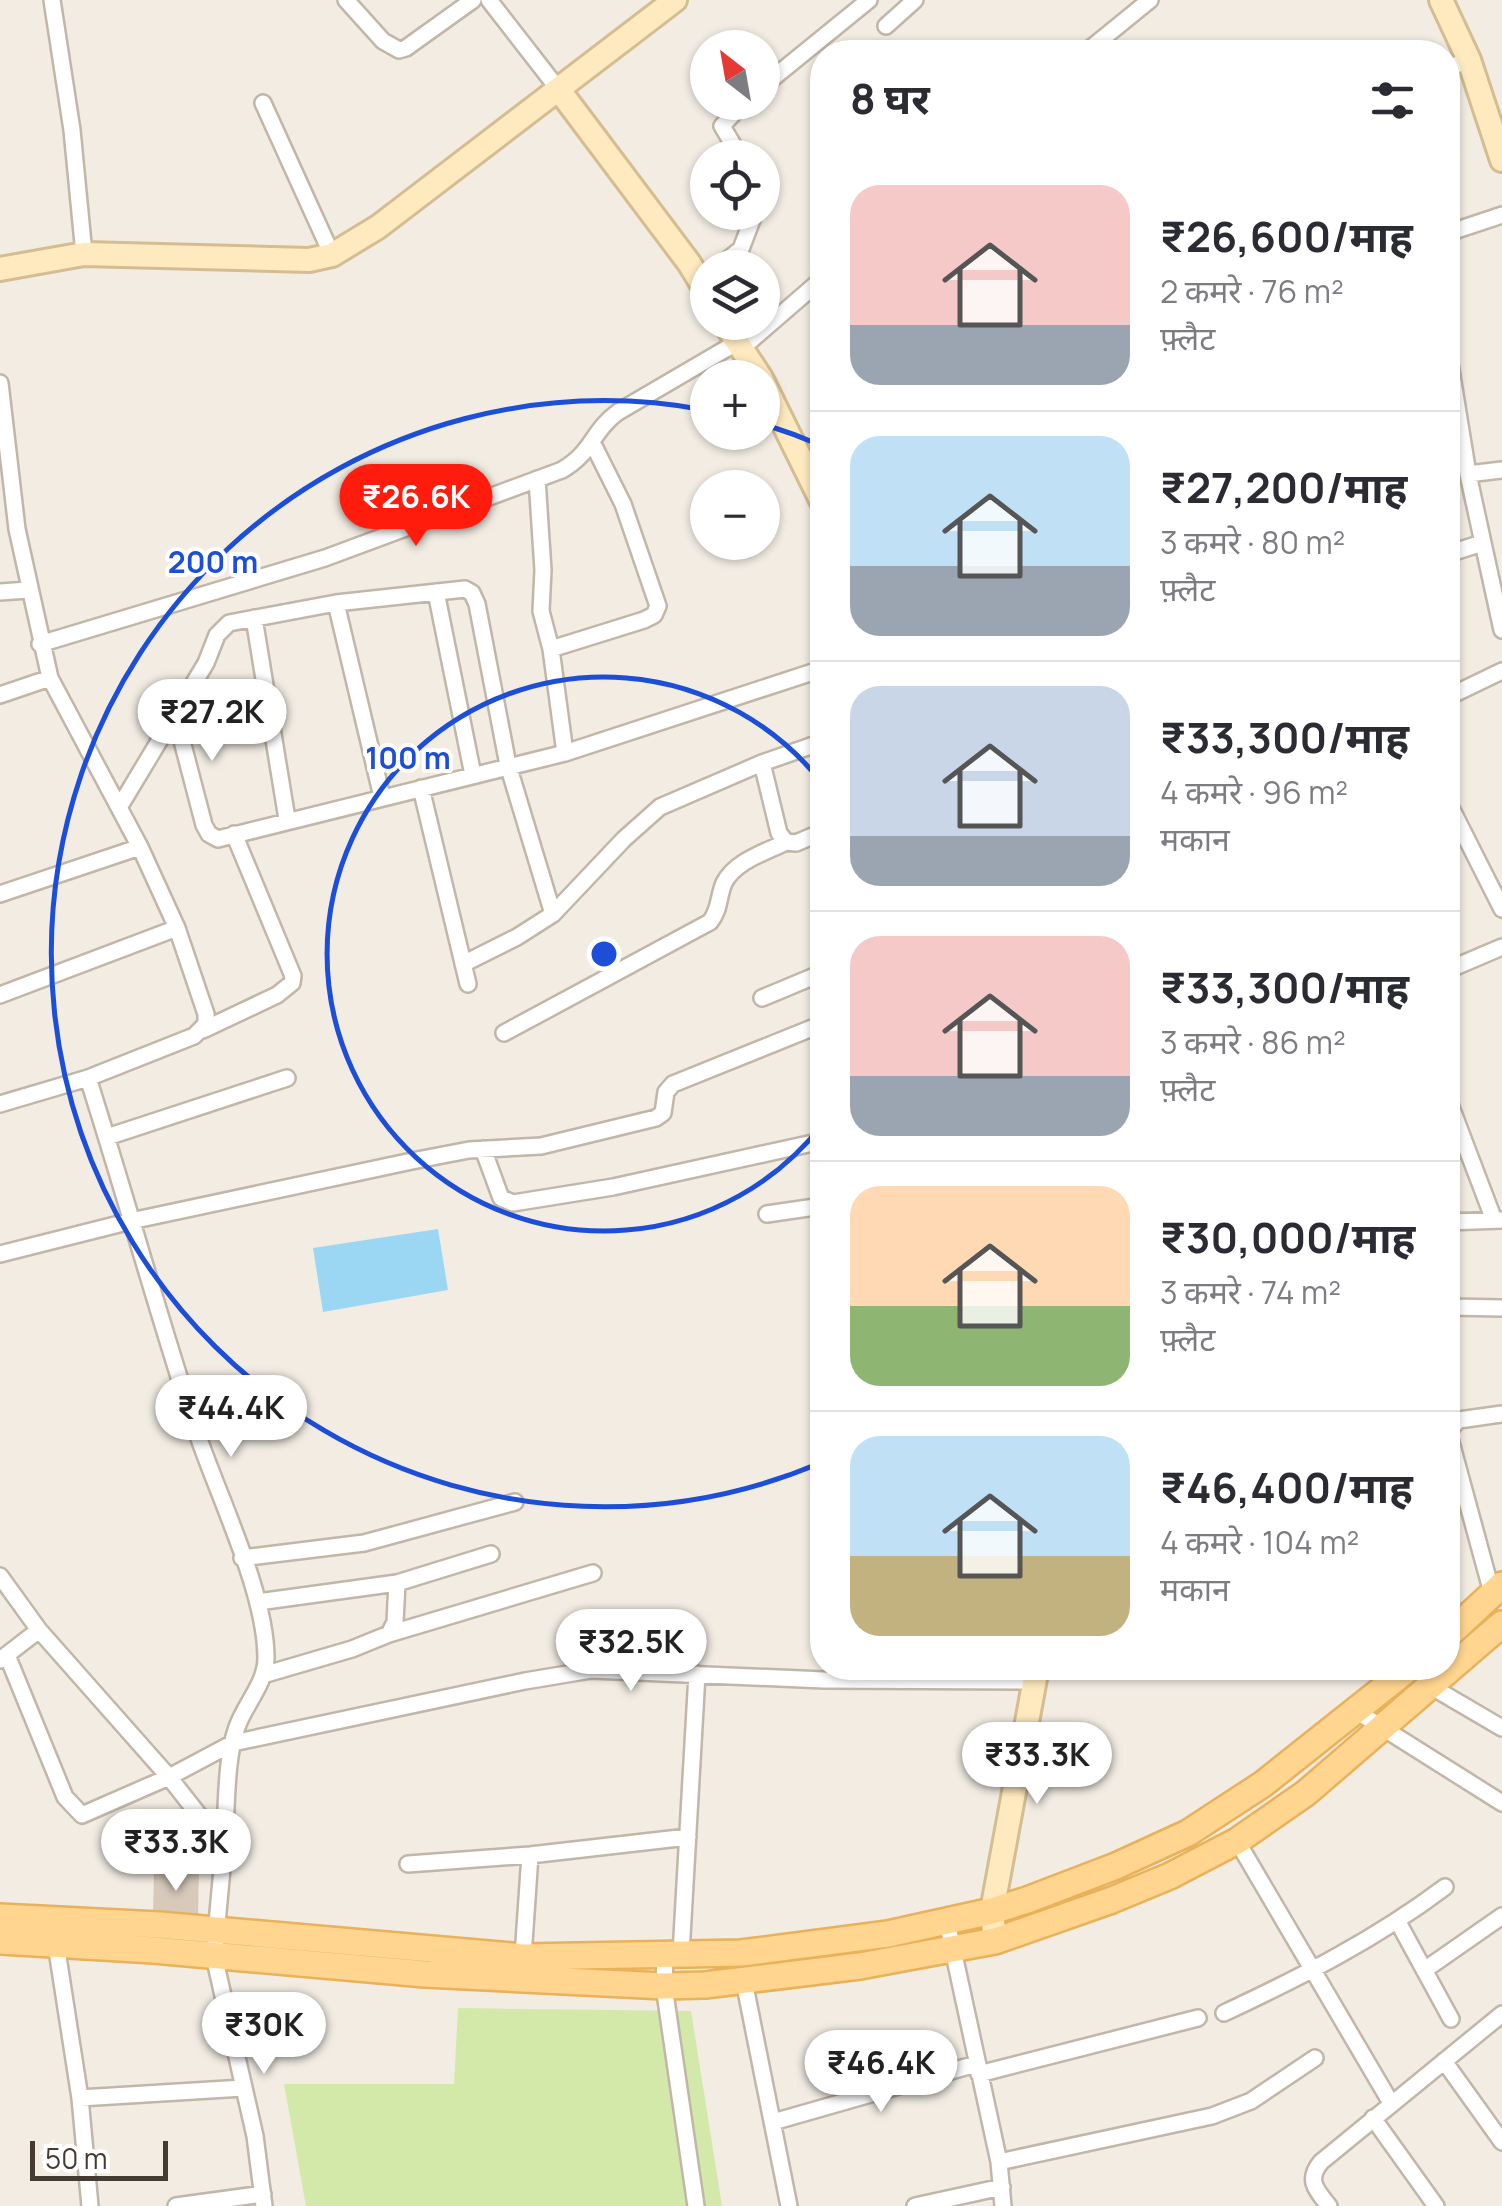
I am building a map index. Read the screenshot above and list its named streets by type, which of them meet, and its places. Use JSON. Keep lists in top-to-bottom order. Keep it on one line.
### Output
{"scale_bar":"50 m","north":"top left","page":{"map_buttons":["+","−"],"heading":"8 घर","list":[{"name":"₹26,600/माह","note":"2 कमरे · 76 m² · फ़्लैट"},{"name":"₹27,200/माह","note":"3 कमरे · 80 m² · फ़्लैट"},{"name":"₹33,300/माह","note":"4 कमरे · 96 m² · मकान"},{"name":"₹33,300/माह","note":"3 कमरे · 86 m² · फ़्लैट"},{"name":"₹30,000/माह","note":"3 कमरे · 74 m² · फ़्लैट"},{"name":"₹46,400/माह","note":"4 कमरे · 104 m² · मकान"}],"price":["₹26.6K","₹27.2K","₹44.4K","₹32.5K","₹33.3K","₹33.3K","₹30K","₹46.4K"],"scale":"50 m"},"rings":["200 m","100 m"]}
